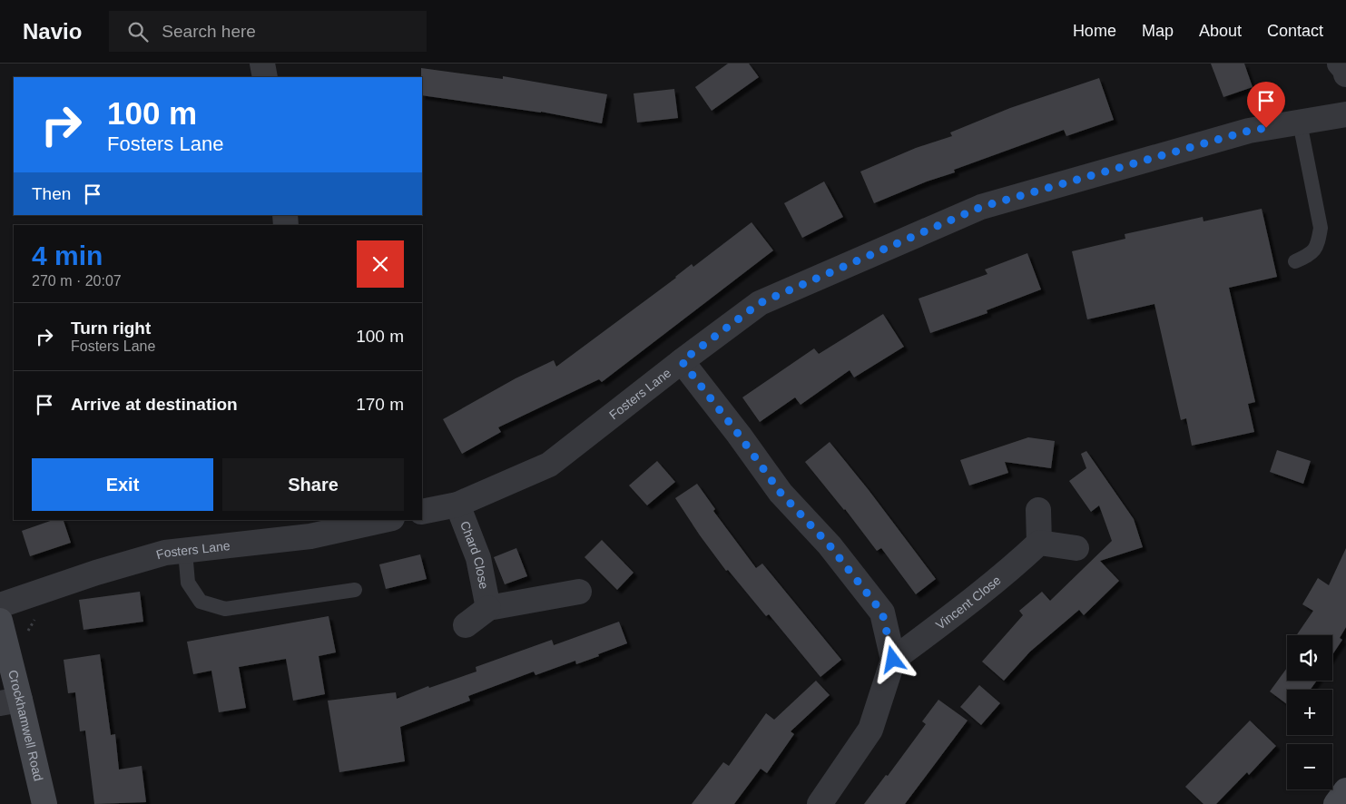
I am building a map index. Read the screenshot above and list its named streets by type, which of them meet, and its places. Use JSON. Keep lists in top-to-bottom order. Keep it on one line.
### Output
{"streets":{"street":["Fosters Lane","Chard Close","Vincent Close","Crockhamwell Road"]},"crossings":[["Fosters Lane","Chard Close"]],"page":{"header":"Navio","search":"Search here","nav":["Home","Map","About","Contact"],"turn":["100 m","Fosters Lane"],"then":"Then","heading":["4 min","270 m · 20:07"],"list":[{"name":"Turn right","note":"Fosters Lane","value":"100 m"},{"name":"Arrive at destination","value":"170 m"}],"buttons":["Exit","Share"],"map_buttons":["+","−"]}}
